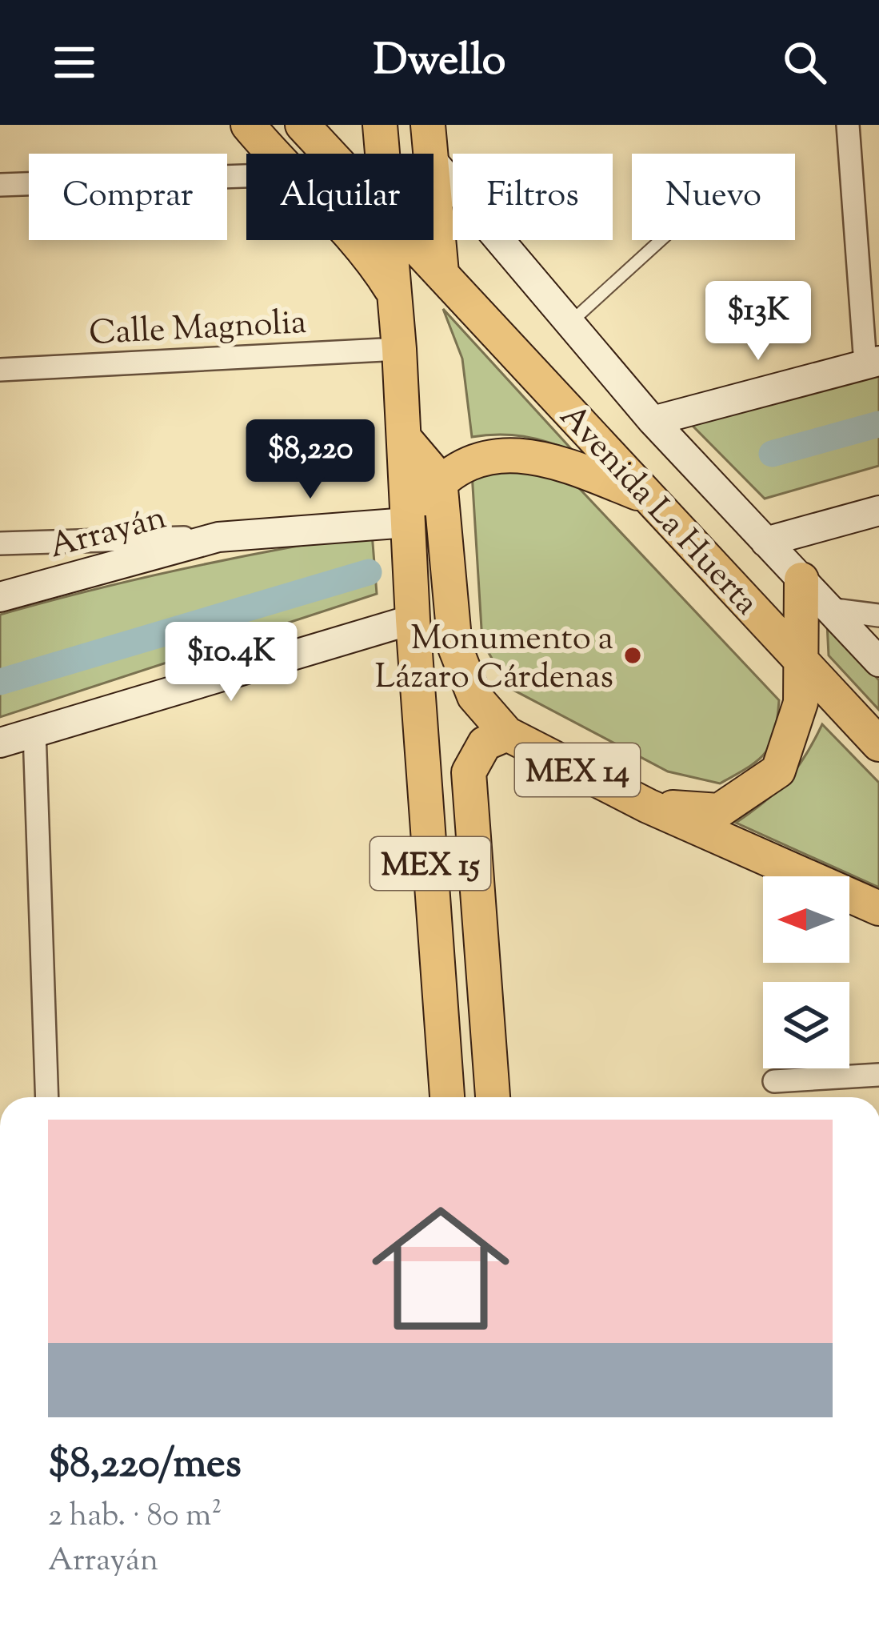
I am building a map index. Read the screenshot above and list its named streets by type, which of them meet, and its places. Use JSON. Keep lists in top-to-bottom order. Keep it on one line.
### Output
{"streets":{"main road":["Avenida La Huerta","Arrayán","MEX 14","MEX 15"],"street":["Calle Magnolia"]},"crossings":[["Calle Magnolia","MEX 15"],["Arrayán","MEX 15"],["MEX 14","MEX 15"]],"places":["Monumento a Lázaro Cárdenas"],"north":"left","page":{"header":"Dwello","chip":["Comprar","Alquilar","Filtros","Nuevo"],"price":["$13K","$8,220","$10.4K"],"list":[{"name":"$8,220/mes","note":"2 hab. · 80 m² · Arrayán"}]}}
